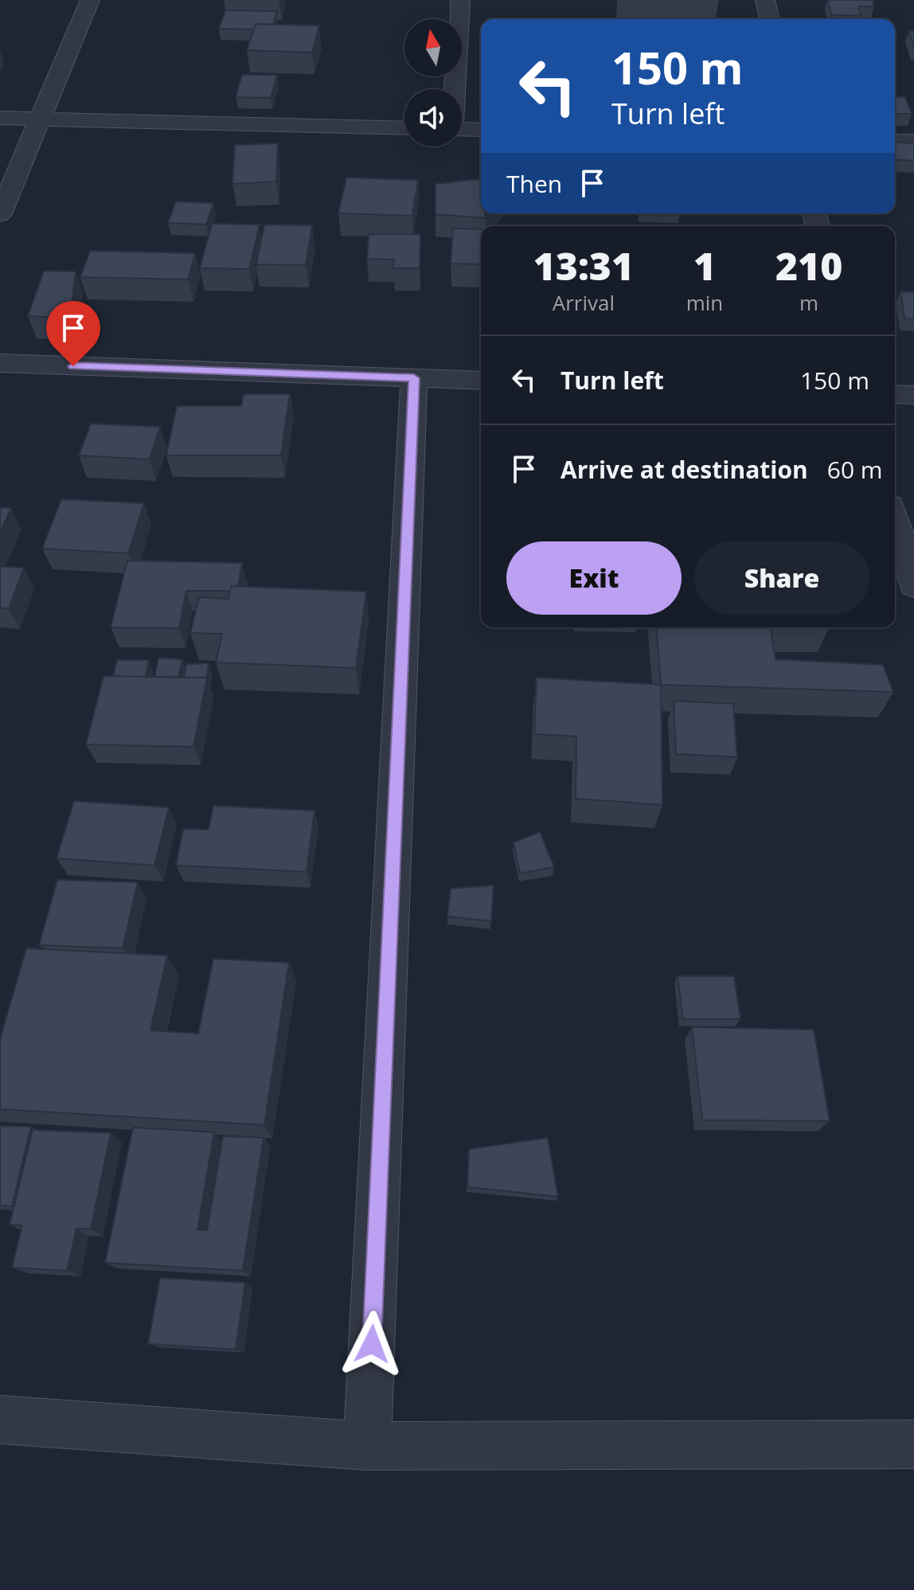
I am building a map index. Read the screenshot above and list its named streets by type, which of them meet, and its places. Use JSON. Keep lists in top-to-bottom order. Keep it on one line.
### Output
{"north":"top","page":{"turn":["150 m","Turn left"],"then":"Then","eta":["13:31","Arrival","1","min","210","m"],"list":[{"name":"Turn left","value":"150 m"},{"name":"Arrive at destination","value":"60 m"}],"buttons":["Exit","Share"]}}
